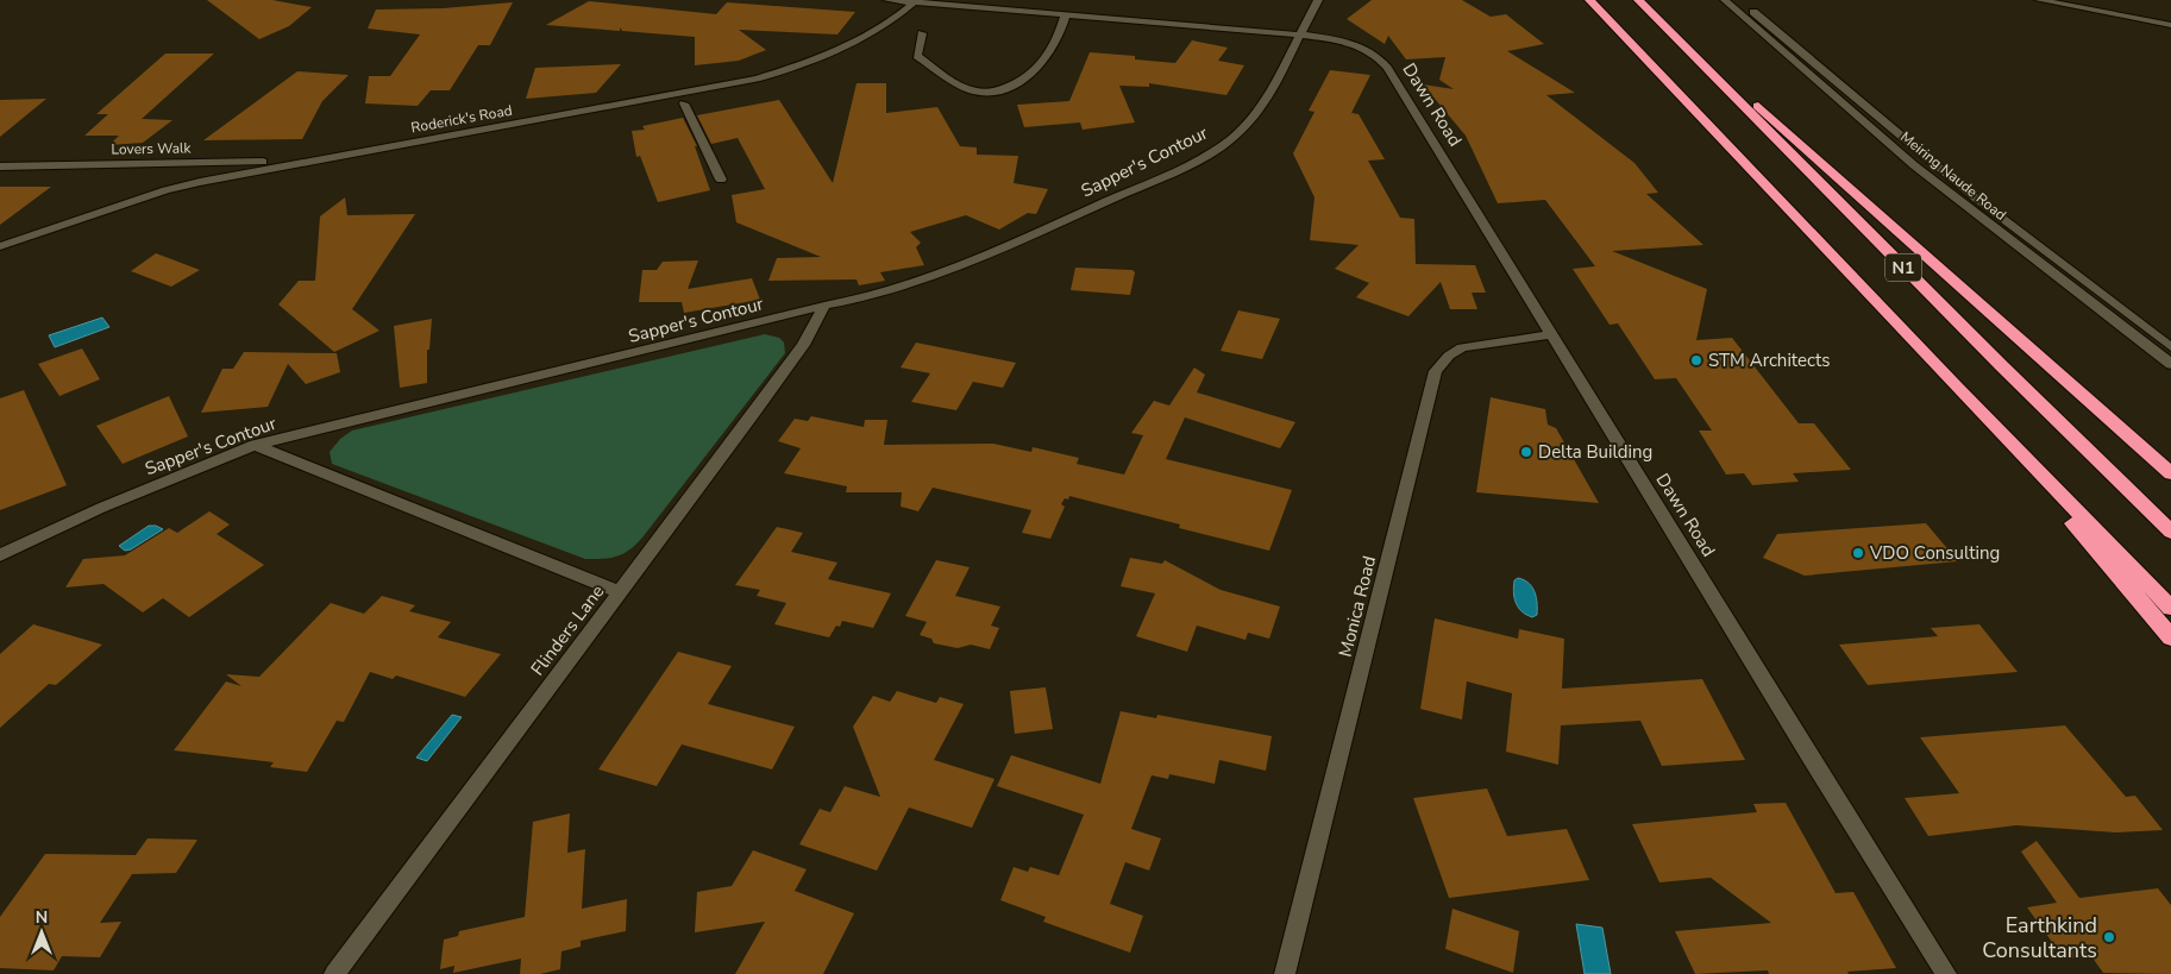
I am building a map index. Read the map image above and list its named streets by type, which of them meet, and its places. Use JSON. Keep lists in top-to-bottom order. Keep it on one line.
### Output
{"streets":{"highway":["N1"],"street":["Dawn Road","Roderick's Road","Lovers Walk","Sapper's Contour","Meiring Naude Road","Monica Road","Flinders Lane"]},"crossings":[["Dawn Road","Roderick's Road"],["Dawn Road","Sapper's Contour"],["Dawn Road","Monica Road"],["Roderick's Road","Lovers Walk"],["Sapper's Contour","Flinders Lane"]],"places":["STM Architects","Delta Building","VDO Consulting","Earthkind Consultants"],"north":"top"}
